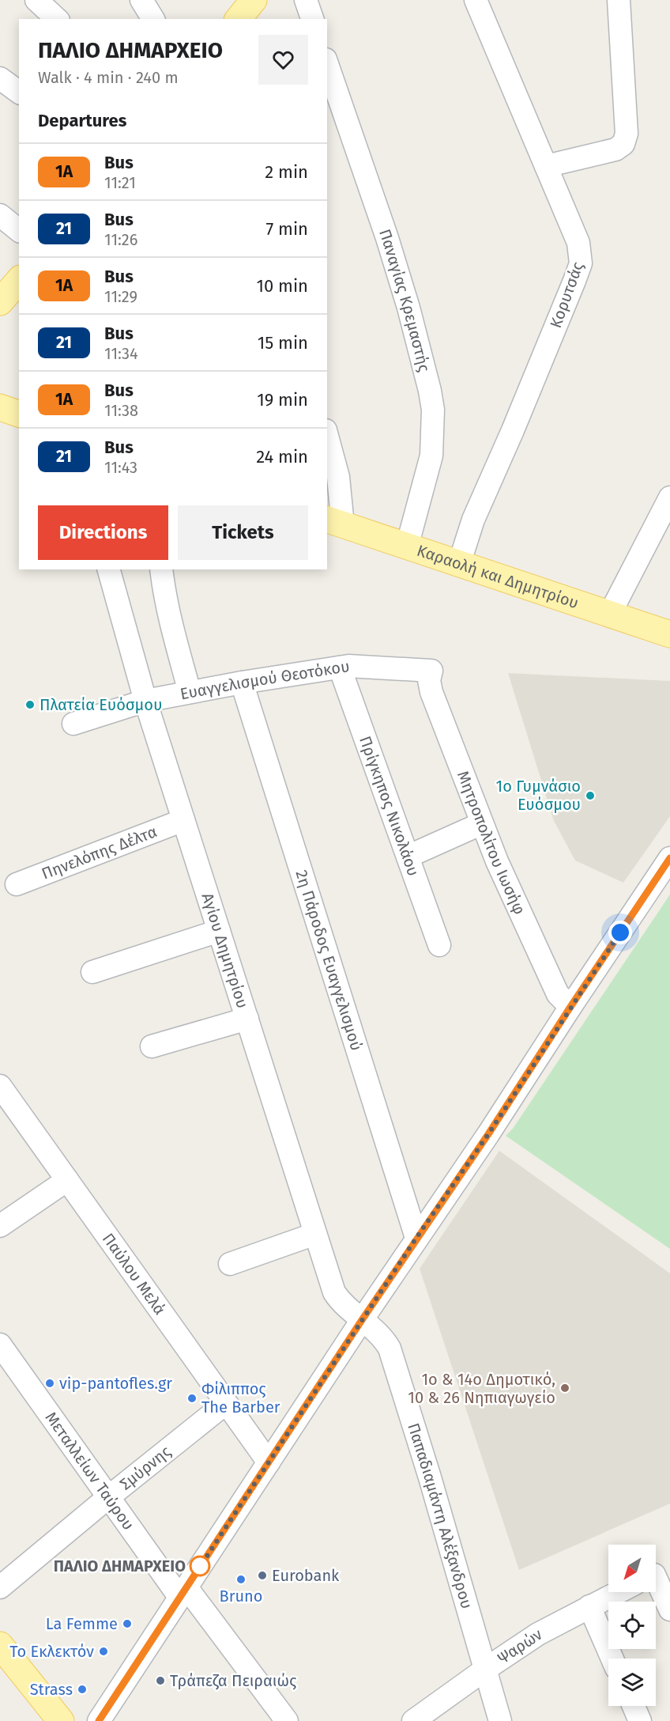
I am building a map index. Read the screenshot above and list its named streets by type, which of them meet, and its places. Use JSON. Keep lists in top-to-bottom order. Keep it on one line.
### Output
{"streets":{"main road":["Καραολή και Δημητρίου"],"street":["Κορυτσάς","Παναγίας Κρεμαστής","Ευαγγελισμού Θεοτόκου","Πρίγκηπος Νικολάου","Μητροπολίτου Ιωσήφ","Πηνελόπης Δέλτα","Αγίου Δημητρίου","2η Πάροδος Ευαγγελισμού","Παύλου Μελά","Σμύρνης","Μεταλλείων Ταύρου","Παπαδιαμάντη Αλέξανδρου","Ψαρών"]},"crossings":[["Κορυτσάς","Καραολή και Δημητρίου"],["Παναγίας Κρεμαστής","Καραολή και Δημητρίου"],["Ευαγγελισμού Θεοτόκου","Πρίγκηπος Νικολάου"],["Ευαγγελισμού Θεοτόκου","Μητροπολίτου Ιωσήφ"],["Ευαγγελισμού Θεοτόκου","Αγίου Δημητρίου"],["Ευαγγελισμού Θεοτόκου","2η Πάροδος Ευαγγελισμού"],["Πηνελόπης Δέλτα","Αγίου Δημητρίου"],["Αγίου Δημητρίου","Παπαδιαμάντη Αλέξανδρου"],["Παύλου Μελά","Σμύρνης"],["Σμύρνης","Μεταλλείων Ταύρου"],["Παπαδιαμάντη Αλέξανδρου","Ψαρών"]],"places":["Πλατεία Ευόσμου","1ο Γυμνάσιο Ευόσμου","vip-pantofles.gr","1ο & 14ο Δημοτικό, 10 & 26 Νηπιαγωγείο","Φίλιππος The Barber","ΠΑΛΙΟ ΔΗΜΑΡΧΕΙΟ","Eurobank","Bruno","La Femme","Το Εκλεκτόν","Τράπεζα Πειραιώς","Strass"],"lines":["bus line 1Α"],"north":"bottom left","page":{"heading":[["ΠΑΛΙΟ ΔΗΜΑΡΧΕΙΟ","Walk · 4 min · 240 m"],"Departures"],"list":[{"mark":"1Α","name":"Bus","note":"11:21","value":"2 min"},{"mark":"21","name":"Bus","note":"11:26","value":"7 min"},{"mark":"1Α","name":"Bus","note":"11:29","value":"10 min"},{"mark":"21","name":"Bus","note":"11:34","value":"15 min"},{"mark":"1Α","name":"Bus","note":"11:38","value":"19 min"},{"mark":"21","name":"Bus","note":"11:43","value":"24 min"}],"buttons":["Directions","Tickets"]}}
